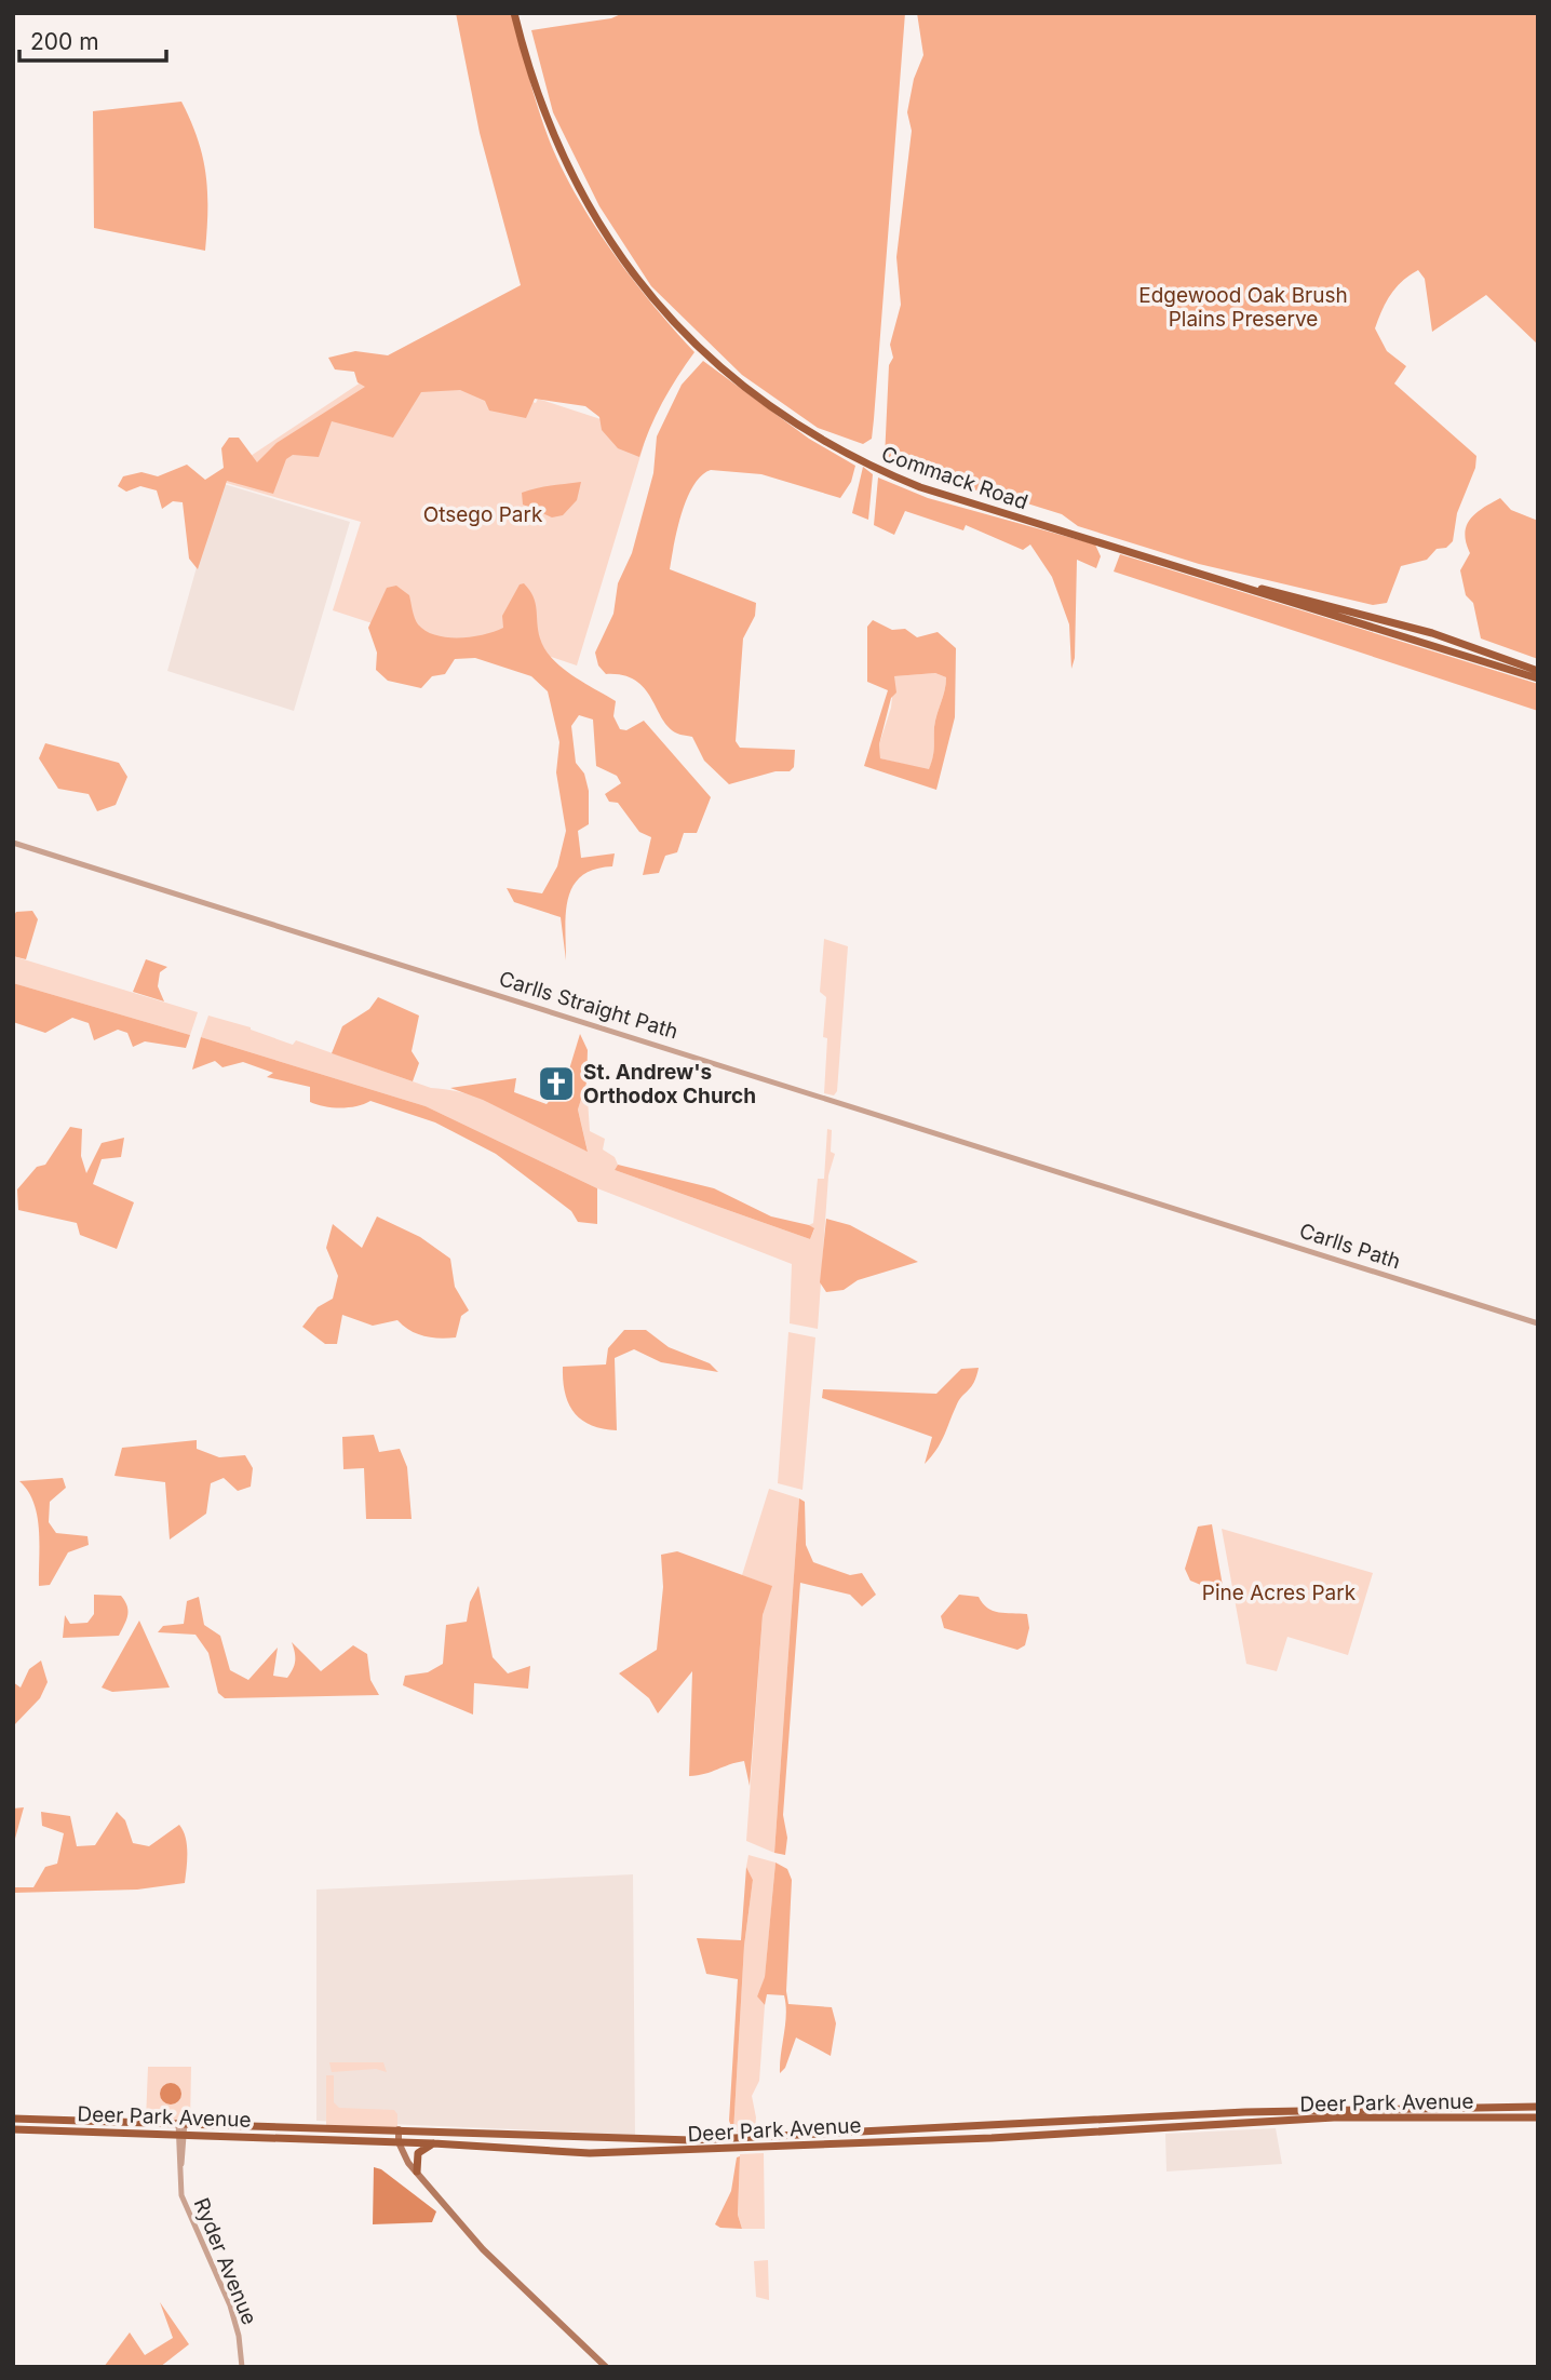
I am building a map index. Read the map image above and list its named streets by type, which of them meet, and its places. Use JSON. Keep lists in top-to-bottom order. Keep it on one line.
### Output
{"streets":{"main road":["Commack Road","Deer Park Avenue"],"street":["Carlls Straight Path","Carlls Path","Ryder Avenue"]},"crossings":[["Carlls Straight Path","Carlls Path"],["Deer Park Avenue","Ryder Avenue"]],"parks":["Edgewood Oak Brush Plains Preserve","Otsego Park","Pine Acres Park"],"places":{"church":["St. Andrew's Orthodox Church"]},"scale_bar":"200 m"}
